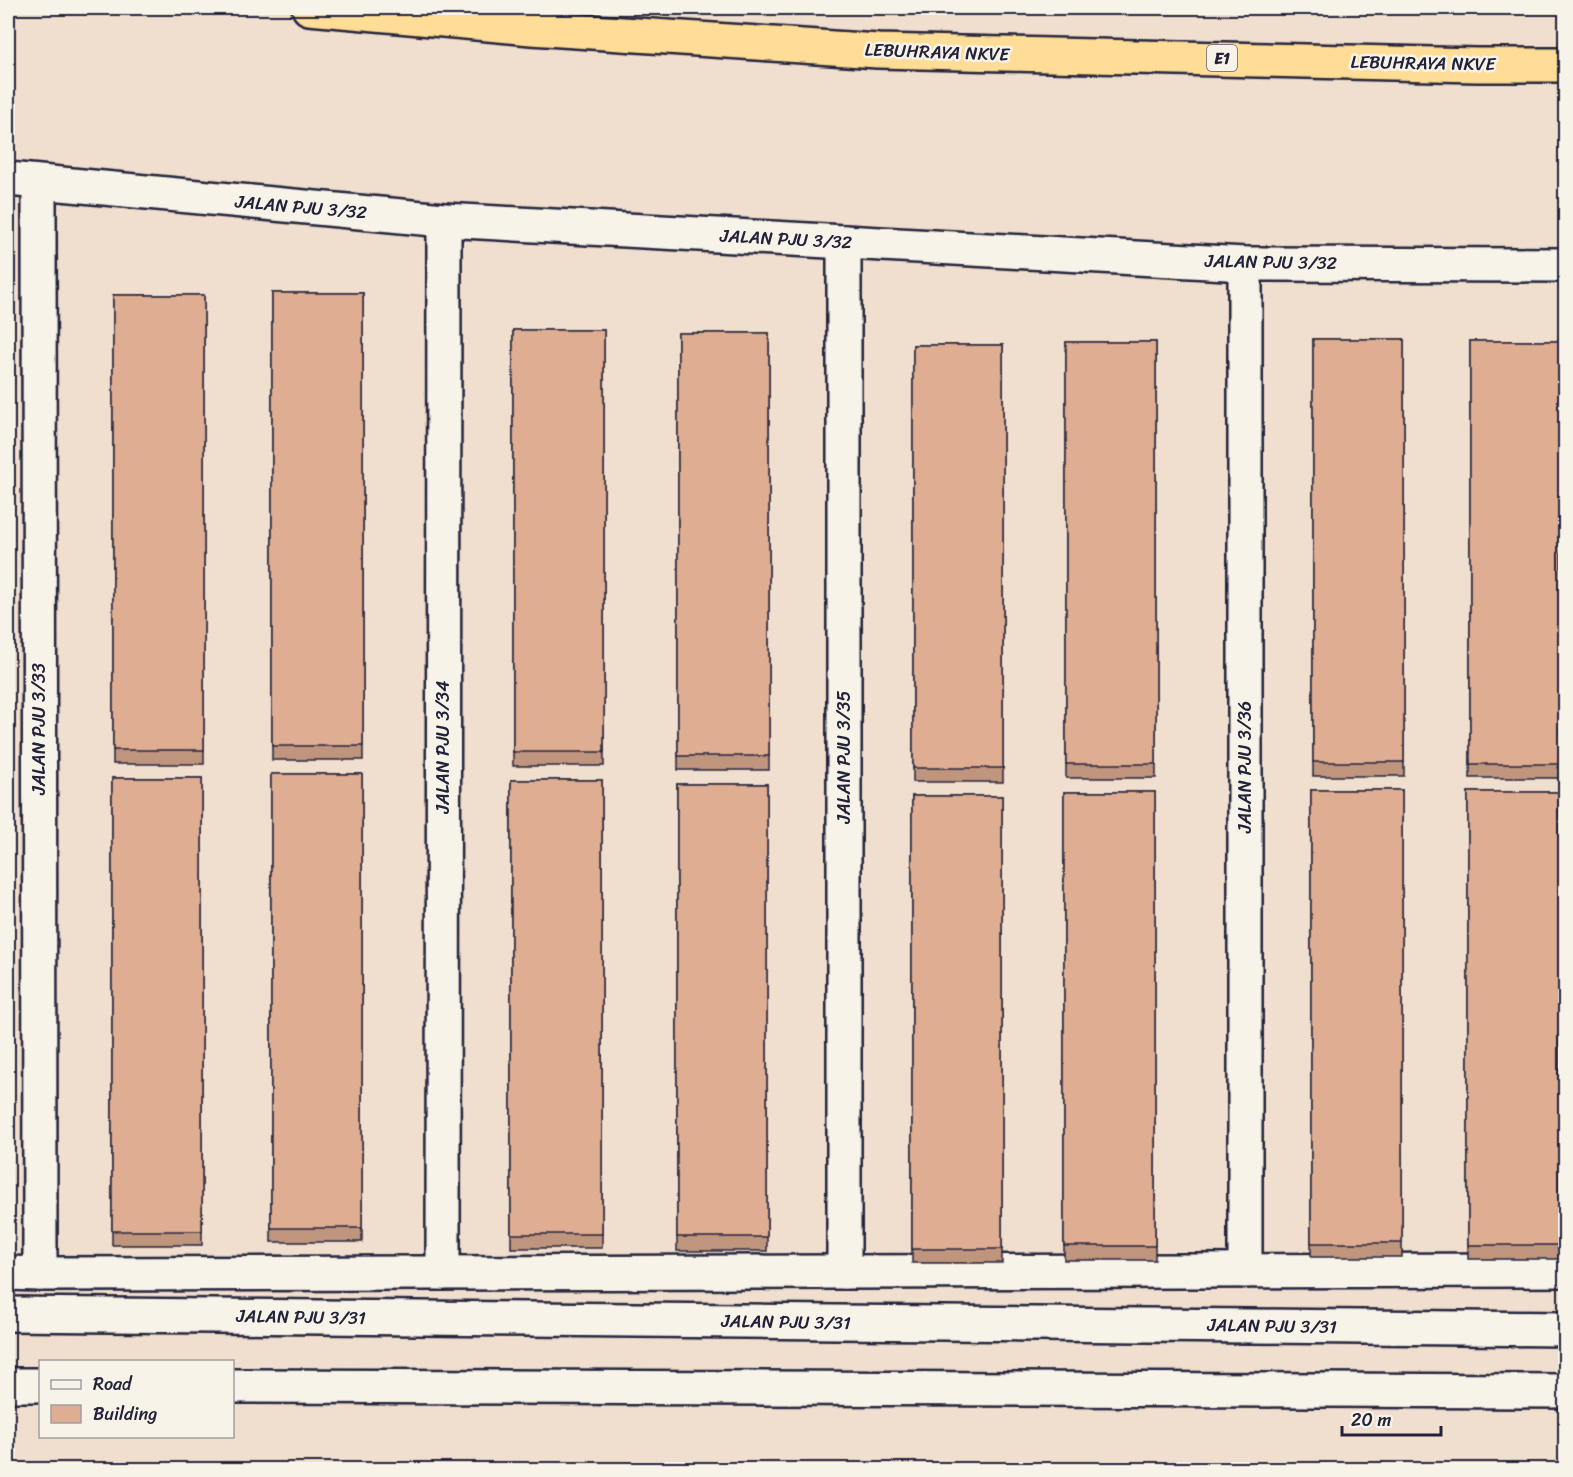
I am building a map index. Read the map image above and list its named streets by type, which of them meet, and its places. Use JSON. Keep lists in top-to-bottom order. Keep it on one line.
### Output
{"streets":{"highway":["LEBUHRAYA NKVE","E1"],"street":["JALAN PJU 3/32","JALAN PJU 3/33","JALAN PJU 3/34","JALAN PJU 3/35","JALAN PJU 3/36","JALAN PJU 3/31"]},"crossings":[["JALAN PJU 3/32","JALAN PJU 3/33"],["JALAN PJU 3/32","JALAN PJU 3/34"],["JALAN PJU 3/32","JALAN PJU 3/35"],["JALAN PJU 3/32","JALAN PJU 3/36"]],"legend":["Road","Building"],"scale_bar":"20 m"}
